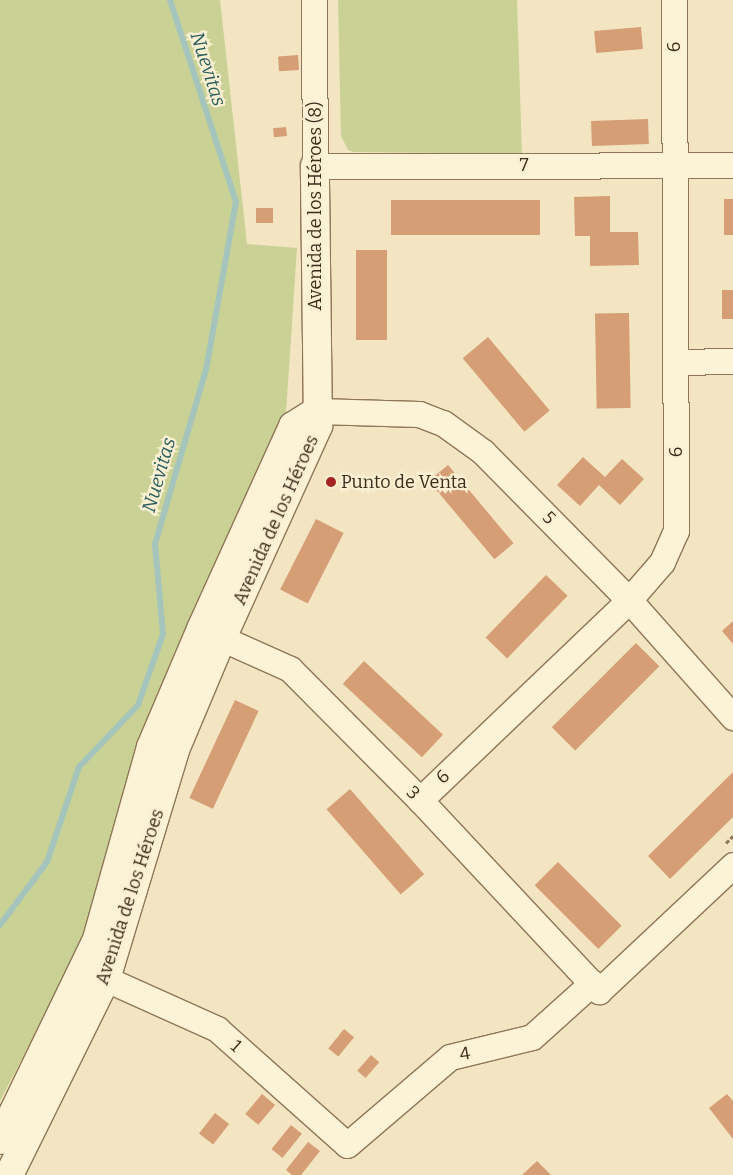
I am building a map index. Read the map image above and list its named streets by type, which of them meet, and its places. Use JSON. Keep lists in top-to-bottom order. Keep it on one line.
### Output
{"streets":{"street":["6","7","Avenida de los Héroes (8)","5","Avenida de los Héroes","3","1","4"]},"crossings":[["6","7"],["6","5"],["6","3"],["7","Avenida de los Héroes (8)"],["Avenida de los Héroes (8)","5"],["Avenida de los Héroes (8)","Avenida de los Héroes"],["5","Avenida de los Héroes"],["Avenida de los Héroes","3"],["Avenida de los Héroes","1"],["3","4"],["1","4"]],"water":["Nuevitas"],"places":["Punto de Venta"]}
